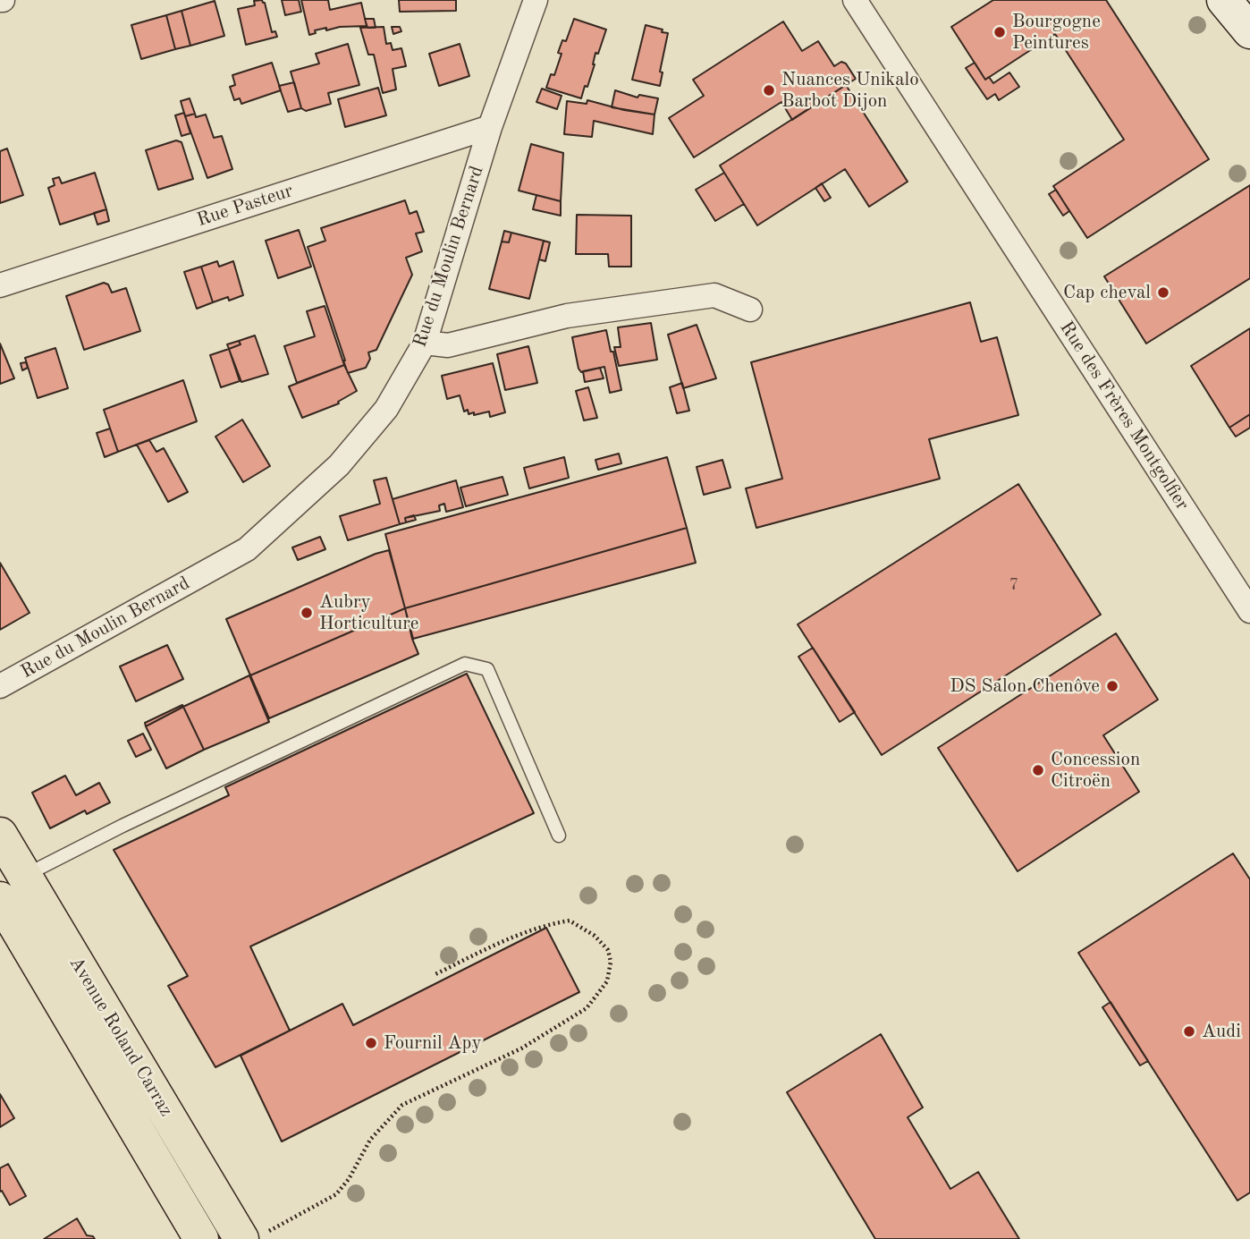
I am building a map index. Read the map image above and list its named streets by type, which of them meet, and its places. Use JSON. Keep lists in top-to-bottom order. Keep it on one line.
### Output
{"streets":{"main road":["Avenue Roland Carraz"],"street":["Rue Pasteur","Rue du Moulin Bernard","Rue des Frères Montgolfier"]},"crossings":[["Rue Pasteur","Rue du Moulin Bernard"]],"places":["Bourgogne Peintures","Nuances Unikalo Barbot Dijon","Cap cheval","Aubry Horticulture","DS Salon Chenôve","Concession Citroën","Audi","Fournil Apy"],"house_numbers":["7"]}
